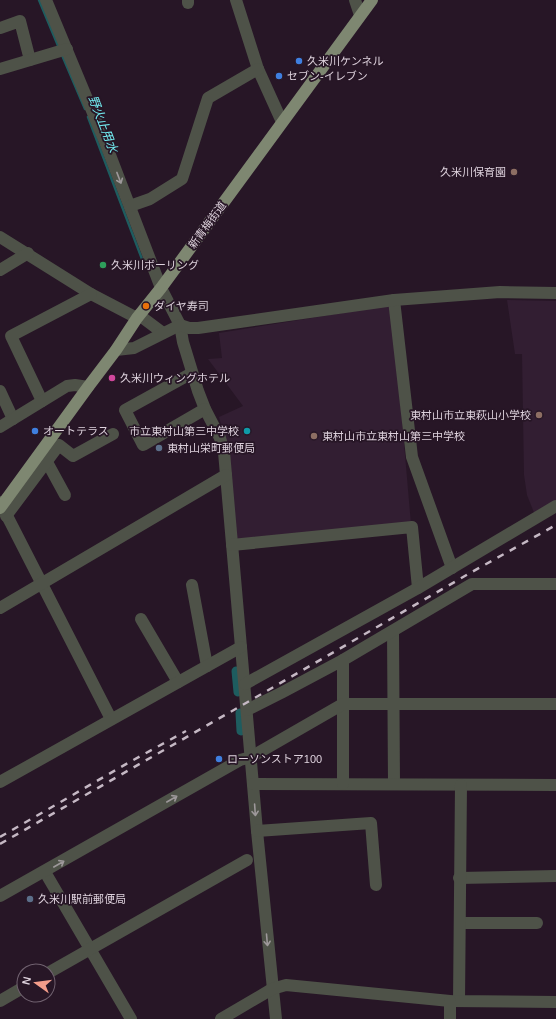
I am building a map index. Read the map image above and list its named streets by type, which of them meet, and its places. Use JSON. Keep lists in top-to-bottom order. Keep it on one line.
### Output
{"streets":{"main road":["新青梅街道"]},"water":["野火止用水"],"places":["久米川ケンネル","セブン-イレブン","久米川保育園","久米川ボーリング","ダイヤ寿司","久米川ウィングホテル","東村山市立東萩山小学校","オートテラス","市立東村山第三中学校","東村山市立東村山第三中学校","東村山栄町郵便局","ローソンストア100","久米川駅前郵便局"],"north":"left"}
